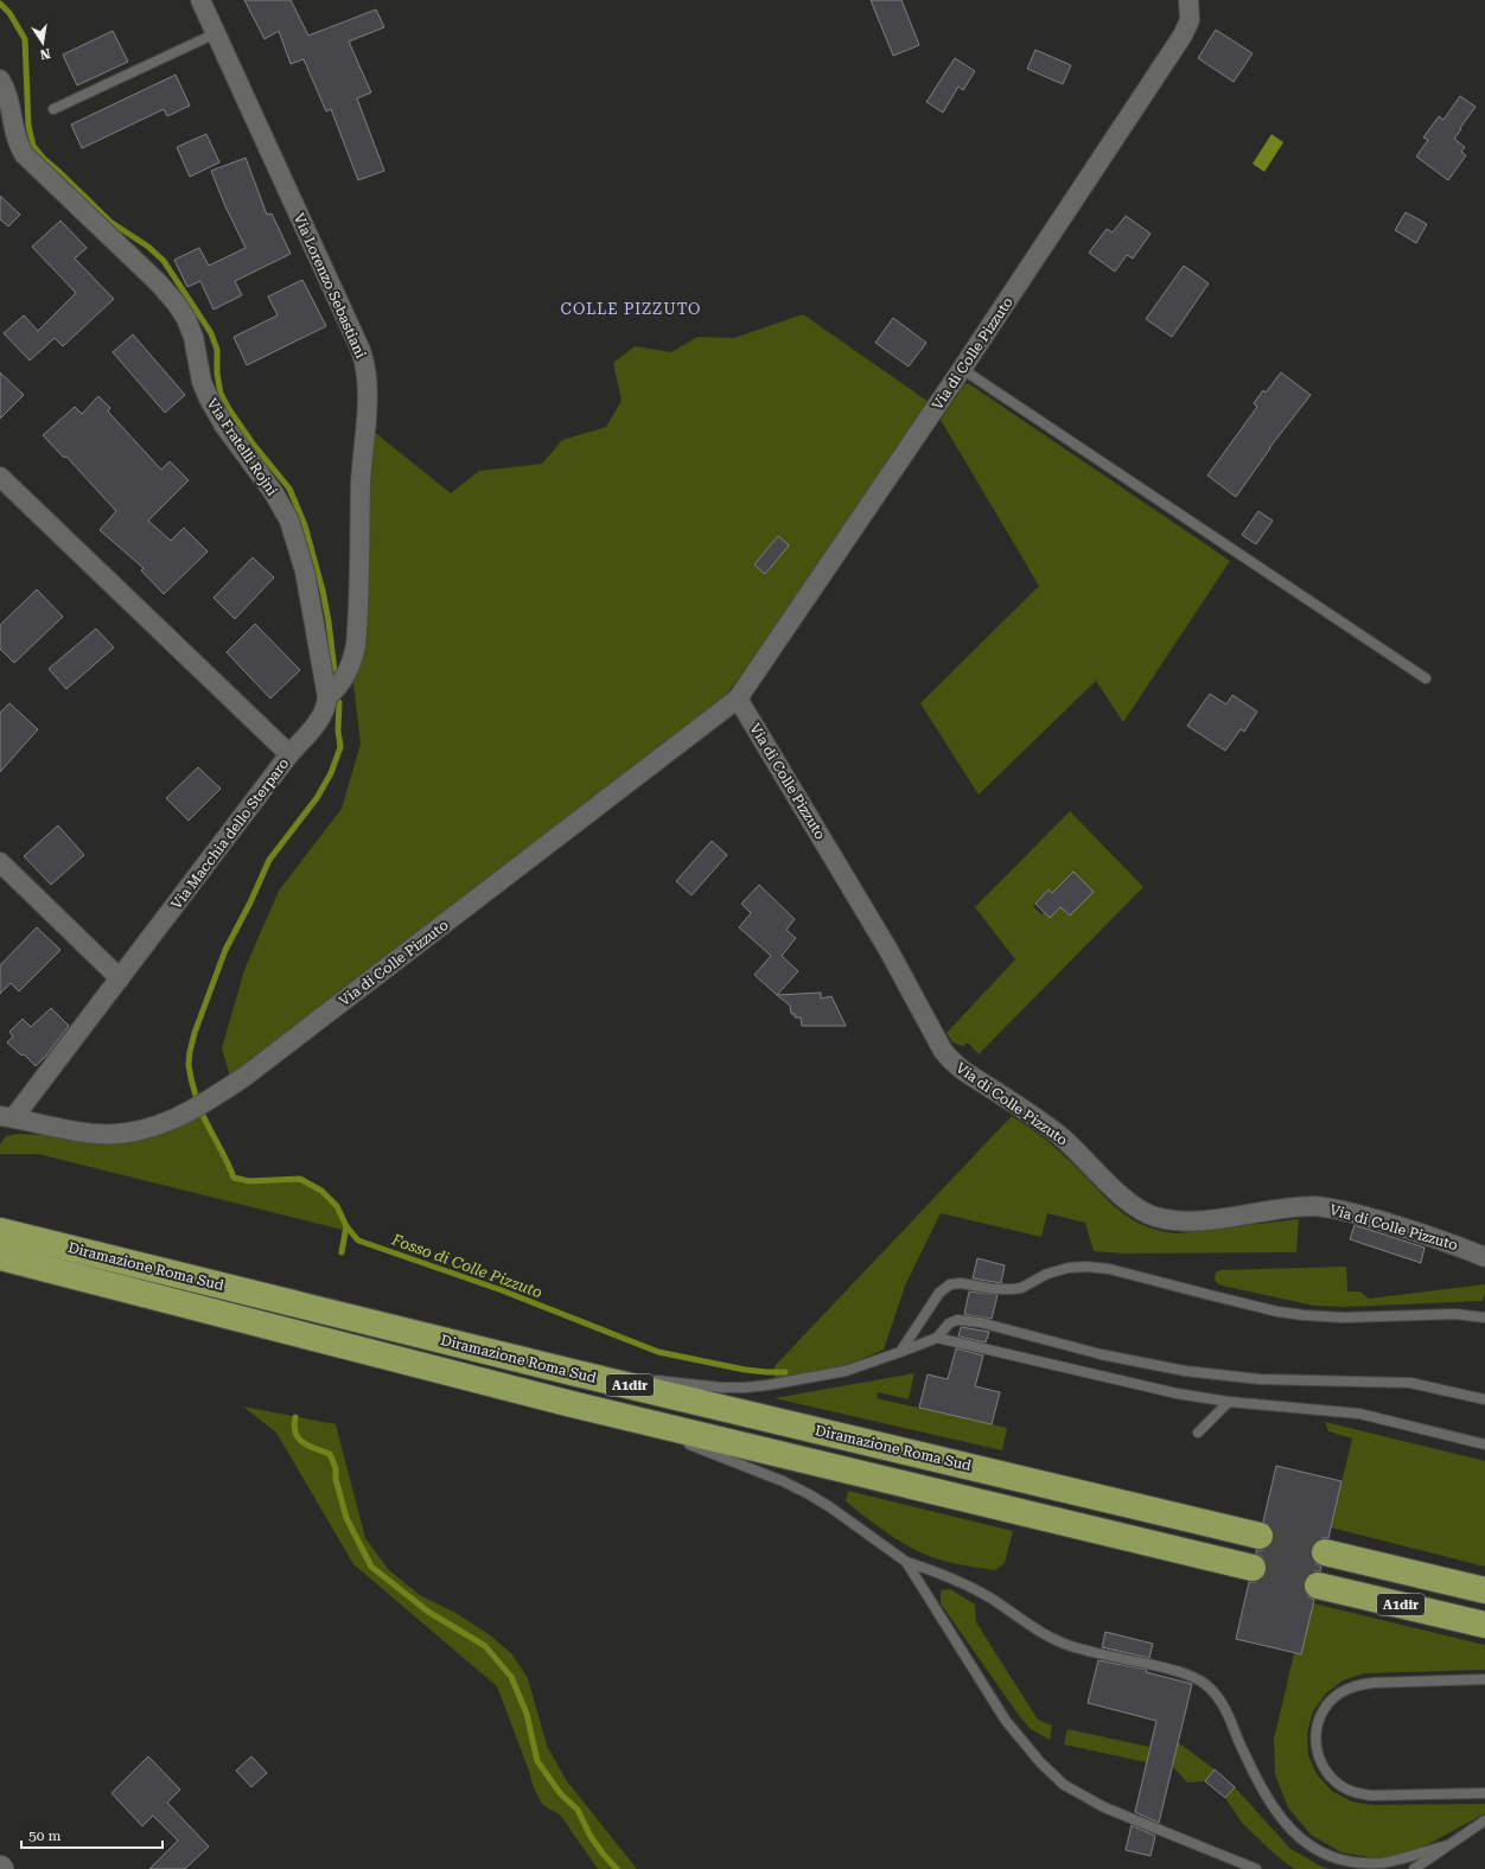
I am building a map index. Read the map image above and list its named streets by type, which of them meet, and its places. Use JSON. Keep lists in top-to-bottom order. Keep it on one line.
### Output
{"streets":{"highway":["Diramazione Roma Sud","A1dir"],"street":["Via Lorenzo Sebastiani","Via di Colle Pizzuto","Via Fratelli Rojni","Via Macchia dello Sterparo"]},"crossings":[["Via Lorenzo Sebastiani","Via Fratelli Rojni"],["Via di Colle Pizzuto","Via Macchia dello Sterparo"]],"districts":["COLLE PIZZUTO"],"water":["Fosso di Colle Pizzuto"],"scale_bar":"50 m","north":"bottom"}
